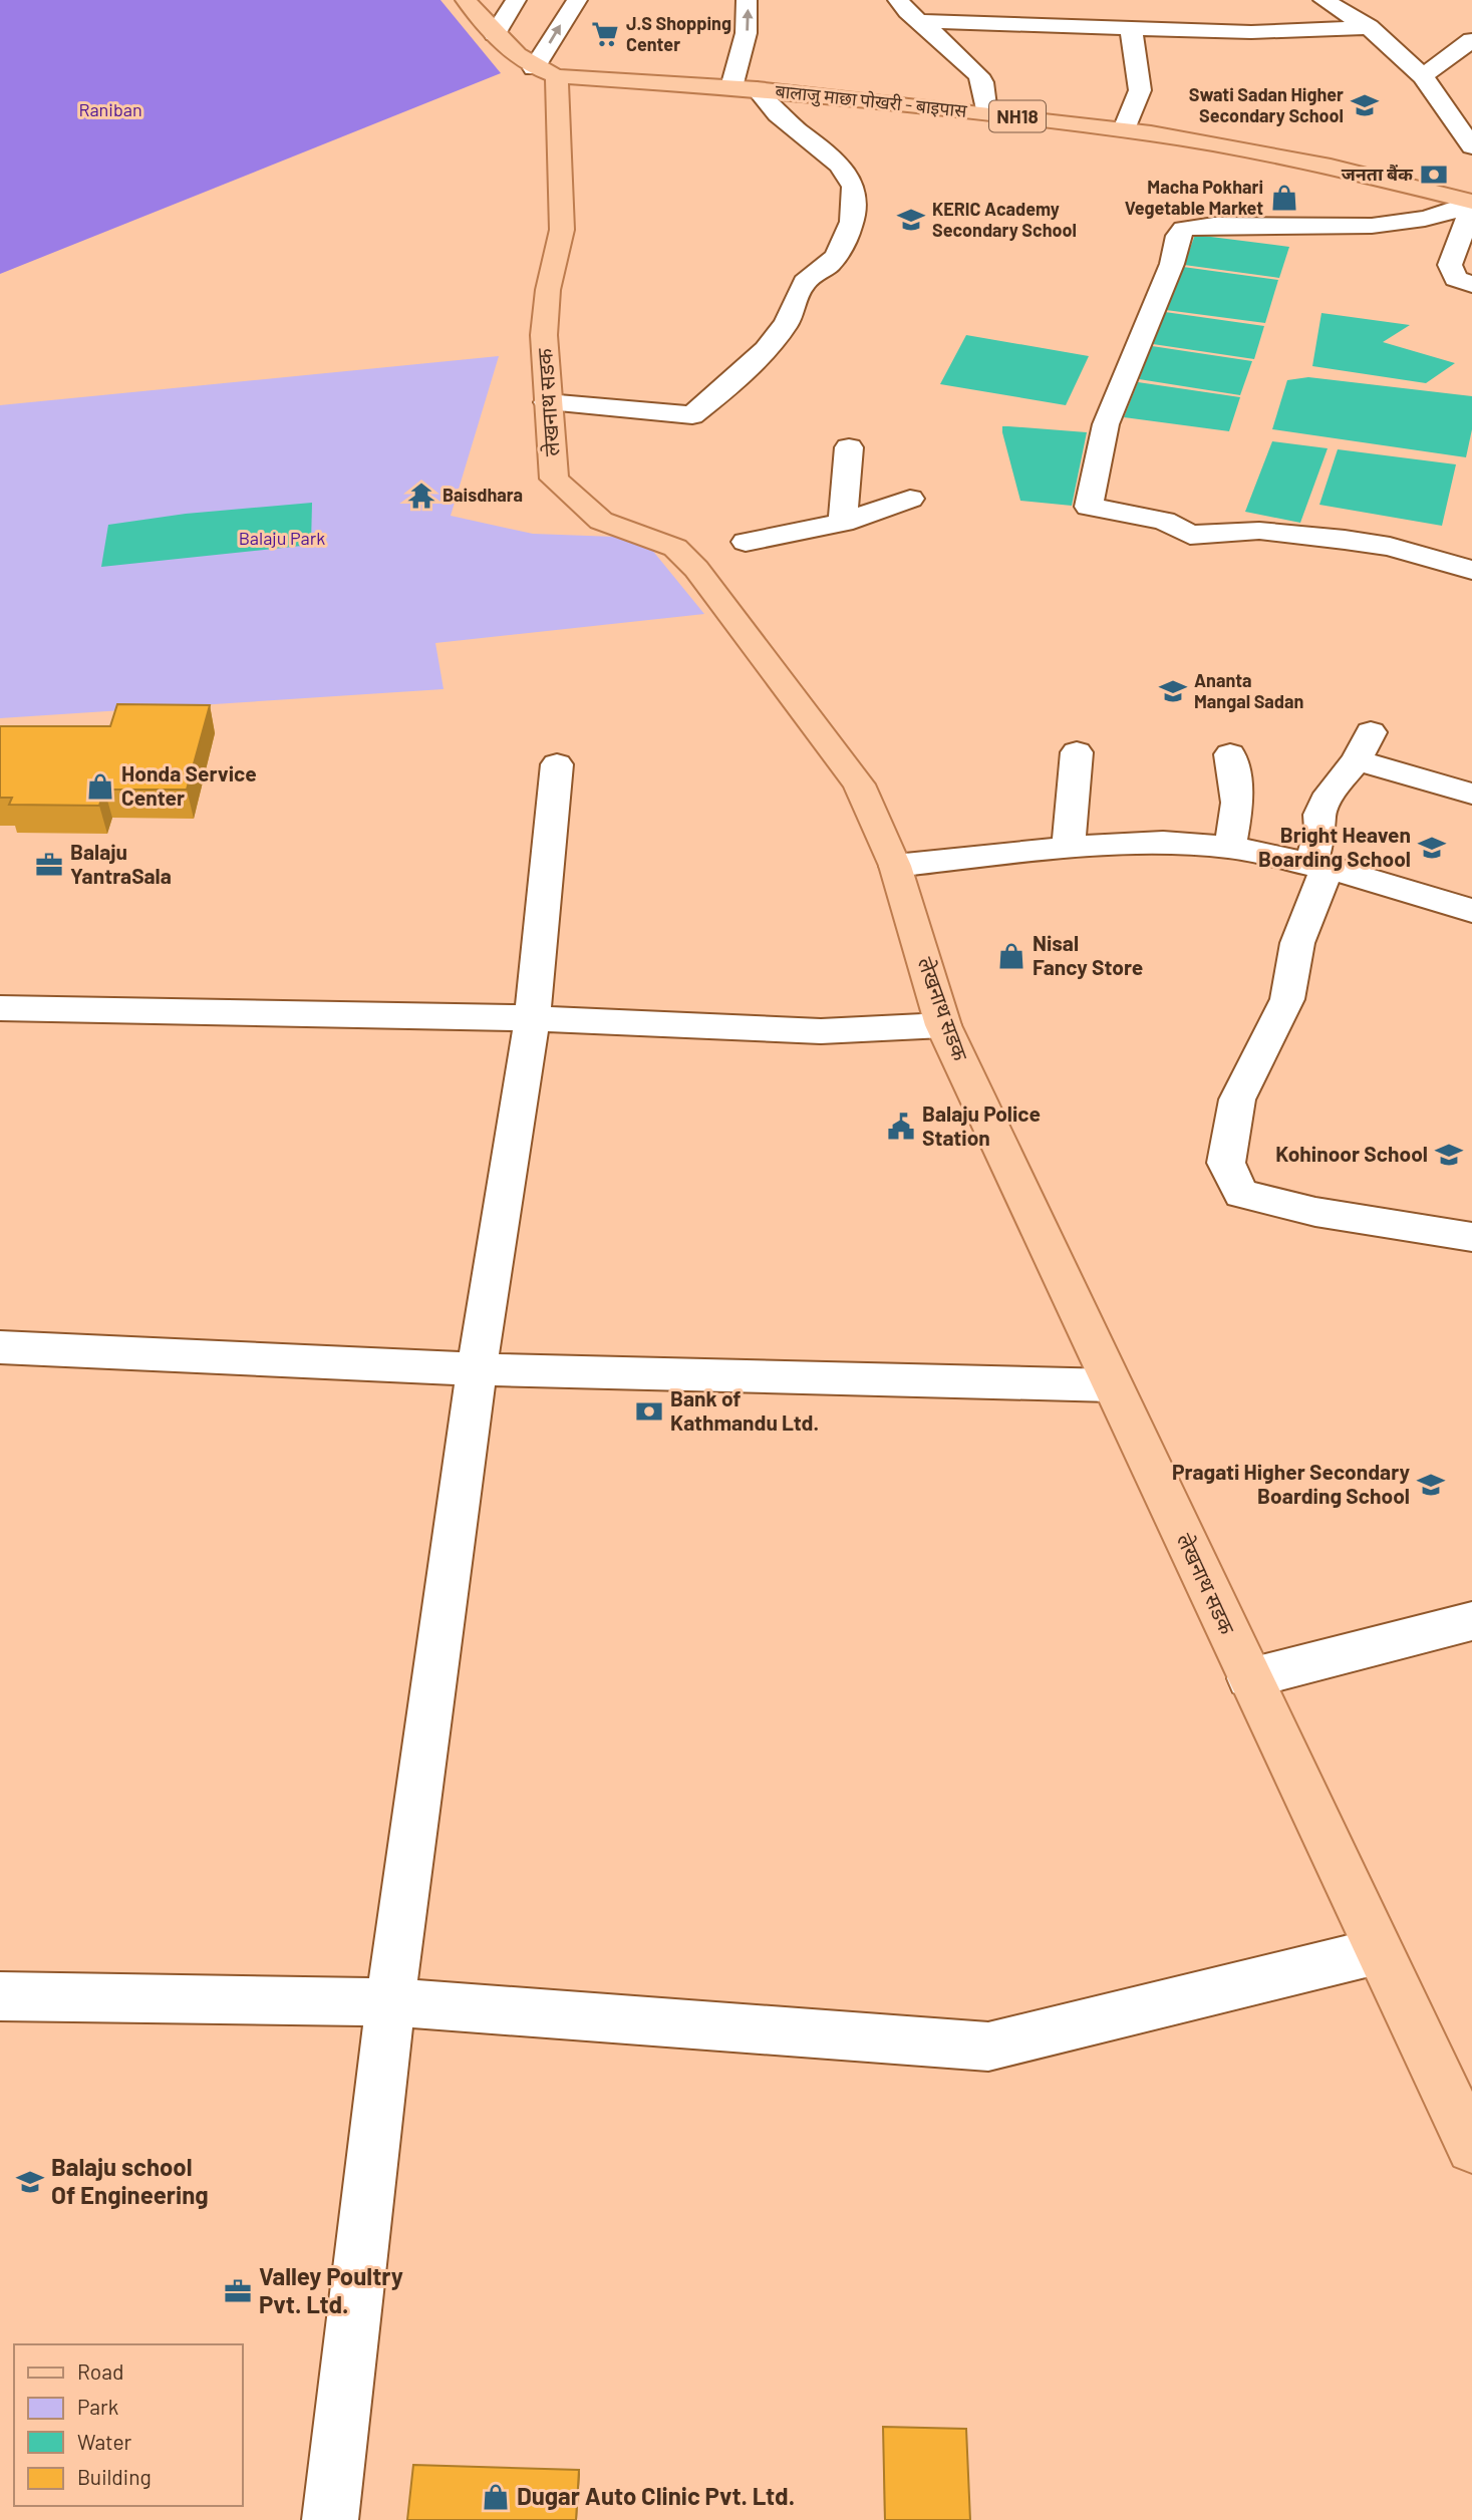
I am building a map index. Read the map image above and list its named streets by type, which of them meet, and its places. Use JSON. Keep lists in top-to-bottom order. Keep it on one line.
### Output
{"streets":{"main road":["बालाजु माछा पोखरी - बाइपास","NH18","लेखनाथ सडक"]},"crossings":[["बालाजु माछा पोखरी - बाइपास","लेखनाथ सडक"]],"parks":["Raniban","Balaju Park"],"places":{"supermarket":["J.S Shopping Center"],"school or university":["Swati Sadan Higher Secondary School","KERIC Academy Secondary School","Ananta Mangal Sadan","Bright Heaven Boarding School","Kohinoor School","Pragati Higher Secondary Boarding School","Balaju school Of Engineering"],"bank":["जनता बैंक","Bank of Kathmandu Ltd."],"shop":["Macha Pokhari Vegetable Market","Honda Service Center","Nisal Fancy Store","Dugar Auto Clinic Pvt. Ltd."],"temple":["Baisdhara"],"office":["Balaju YantraSala","Valley Poultry Pvt. Ltd."],"public building":["Balaju Police Station"]},"legend":["Road","Park","Water","Building"]}
